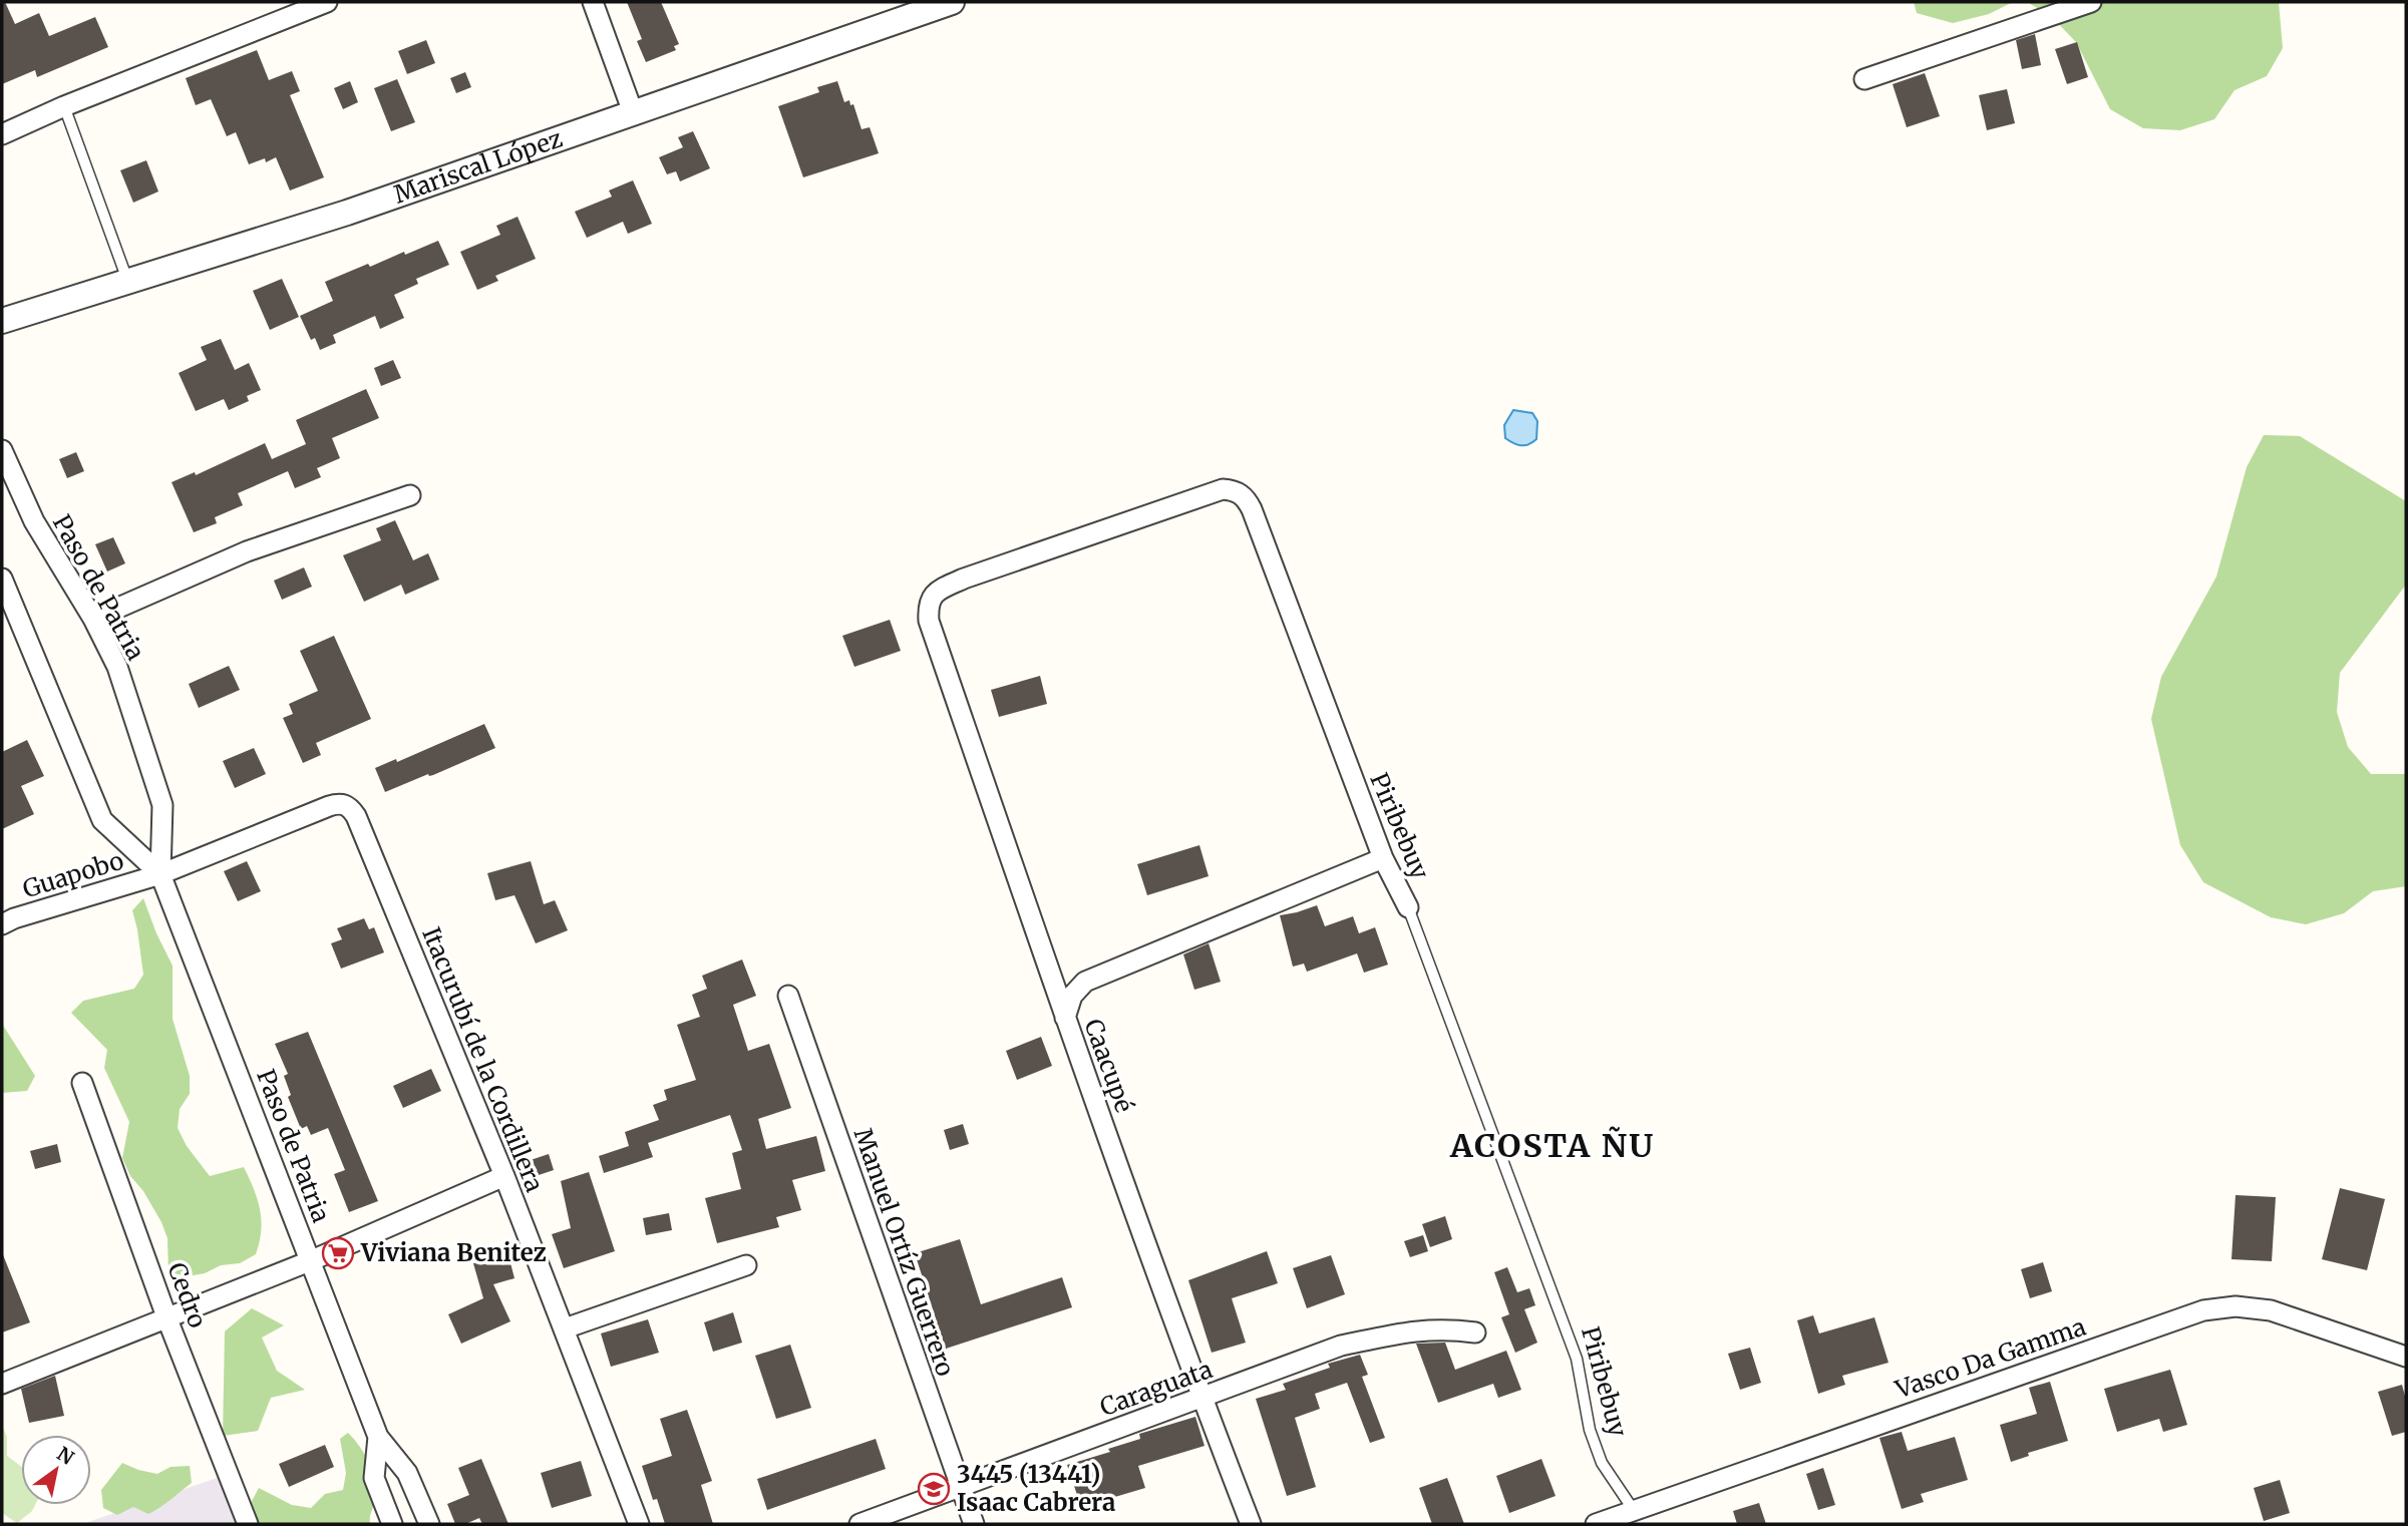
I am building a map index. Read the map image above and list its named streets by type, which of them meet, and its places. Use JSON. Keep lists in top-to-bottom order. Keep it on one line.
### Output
{"streets":{"street":["Mariscal López","Paso de Patria","Piribebuy","Guapobo","Itacurubí de la Cordillera","Caacupé","Manuel Ortíz Guerrero","Cedro","Vasco Da Gamma","Caraguata"]},"crossings":[["Paso de Patria","Guapobo"],["Paso de Patria","Itacurubí de la Cordillera"],["Piribebuy","Caacupé"],["Piribebuy","Vasco Da Gamma"],["Guapobo","Itacurubí de la Cordillera"],["Caacupé","Caraguata"],["Manuel Ortíz Guerrero","Caraguata"]],"districts":["ACOSTA ÑU"],"places":{"supermarket":["Viviana Benitez"],"school or university":["3445 (13441) Isaac Cabrera"]},"north":"top right"}
